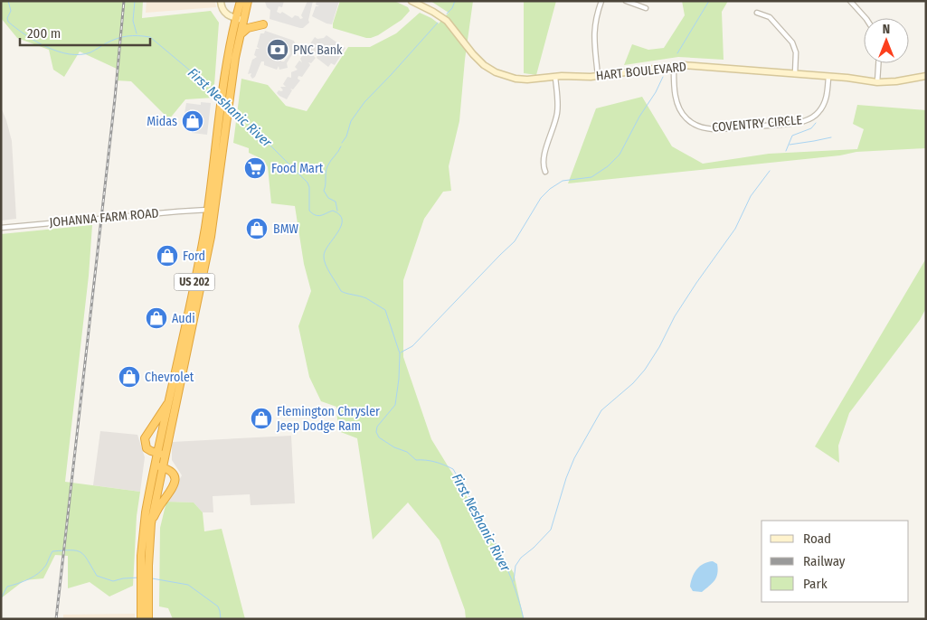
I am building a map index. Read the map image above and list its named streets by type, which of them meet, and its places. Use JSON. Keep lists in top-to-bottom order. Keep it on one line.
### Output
{"streets":{"highway":["US 202"],"street":["HART BOULEVARD","COVENTRY CIRCLE","JOHANNA FARM ROAD"]},"crossings":[["HART BOULEVARD","COVENTRY CIRCLE"],["JOHANNA FARM ROAD","US 202"]],"water":["First Neshanic River"],"places":{"bank":["PNC Bank"],"shop":["Midas","BMW","Ford","Audi","Chevrolet","Flemington Chrysler Jeep Dodge Ram"],"supermarket":["Food Mart"]},"legend":["Road","Railway","Park"],"scale_bar":"200 m","north":"top"}
